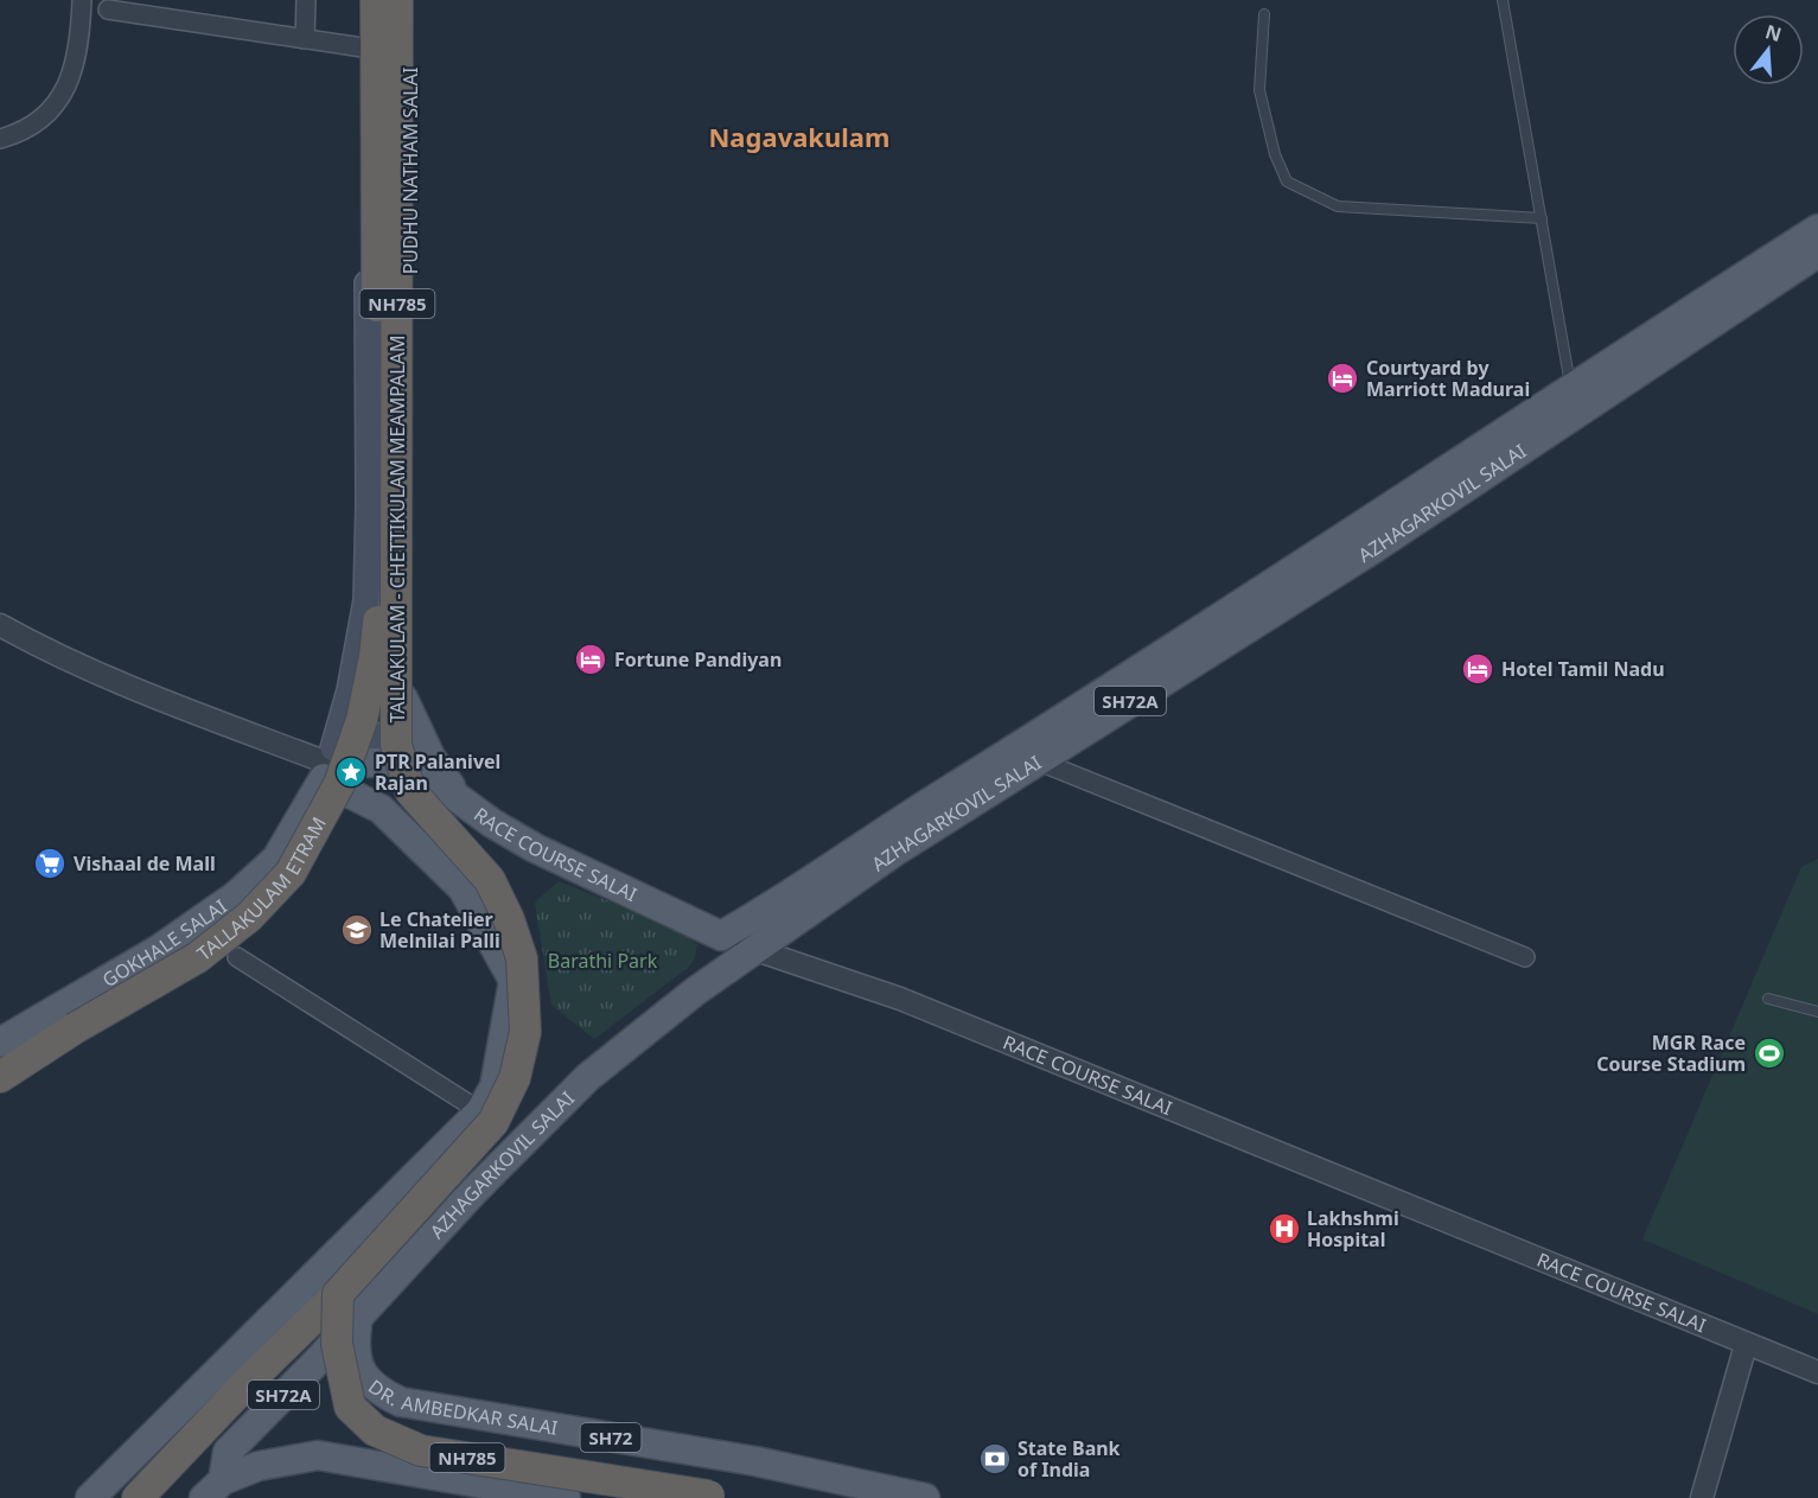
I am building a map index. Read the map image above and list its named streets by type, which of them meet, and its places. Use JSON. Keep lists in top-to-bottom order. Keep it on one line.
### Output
{"streets":{"highway":["NH785","TALLAKULAM - CHETTIKULAM MEAMPALAM","TALLAKULAM ETRAM"],"main road":["PUDHU NATHAM SALAI","AZHAGARKOVIL SALAI","SH72A","RACE COURSE SALAI","GOKHALE SALAI","DR. AMBEDKAR SALAI","SH72"]},"crossings":[["PUDHU NATHAM SALAI","RACE COURSE SALAI"],["PUDHU NATHAM SALAI","GOKHALE SALAI"],["NH785","TALLAKULAM - CHETTIKULAM MEAMPALAM"],["AZHAGARKOVIL SALAI","RACE COURSE SALAI"],["AZHAGARKOVIL SALAI","DR. AMBEDKAR SALAI"],["TALLAKULAM - CHETTIKULAM MEAMPALAM","TALLAKULAM ETRAM"],["RACE COURSE SALAI","GOKHALE SALAI"]],"districts":["Nagavakulam"],"parks":["Barathi Park"],"places":{"hotel":["Courtyard by Marriott Madurai","Fortune Pandiyan","Hotel Tamil Nadu"],"place":["PTR Palanivel Rajan"],"supermarket":["Vishaal de Mall"],"school or university":["Le Chatelier Melnilai Palli"],"sports":["MGR Race Course Stadium"],"hospital":["Lakhshmi Hospital"],"bank":["State Bank of India"]},"north":"top"}
